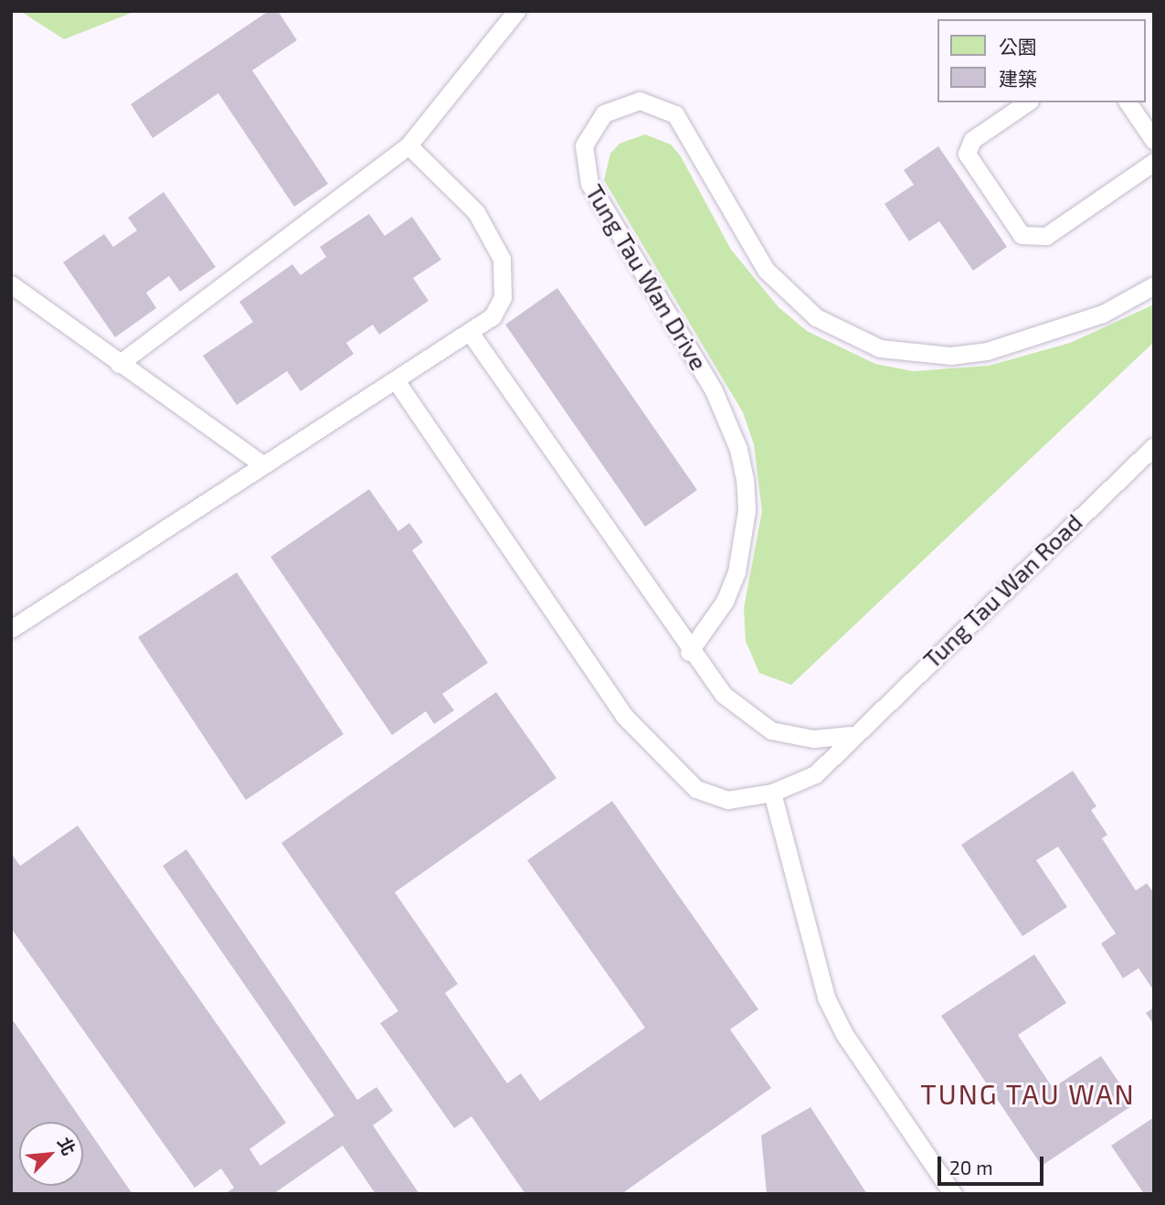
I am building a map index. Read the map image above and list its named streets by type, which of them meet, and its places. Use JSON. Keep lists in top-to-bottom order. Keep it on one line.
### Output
{"streets":{"lane":["Tung Tau Wan Drive","Tung Tau Wan Road"]},"districts":["TUNG TAU WAN"],"legend":["公園","建築"],"scale_bar":"20 m","north":"top right"}
